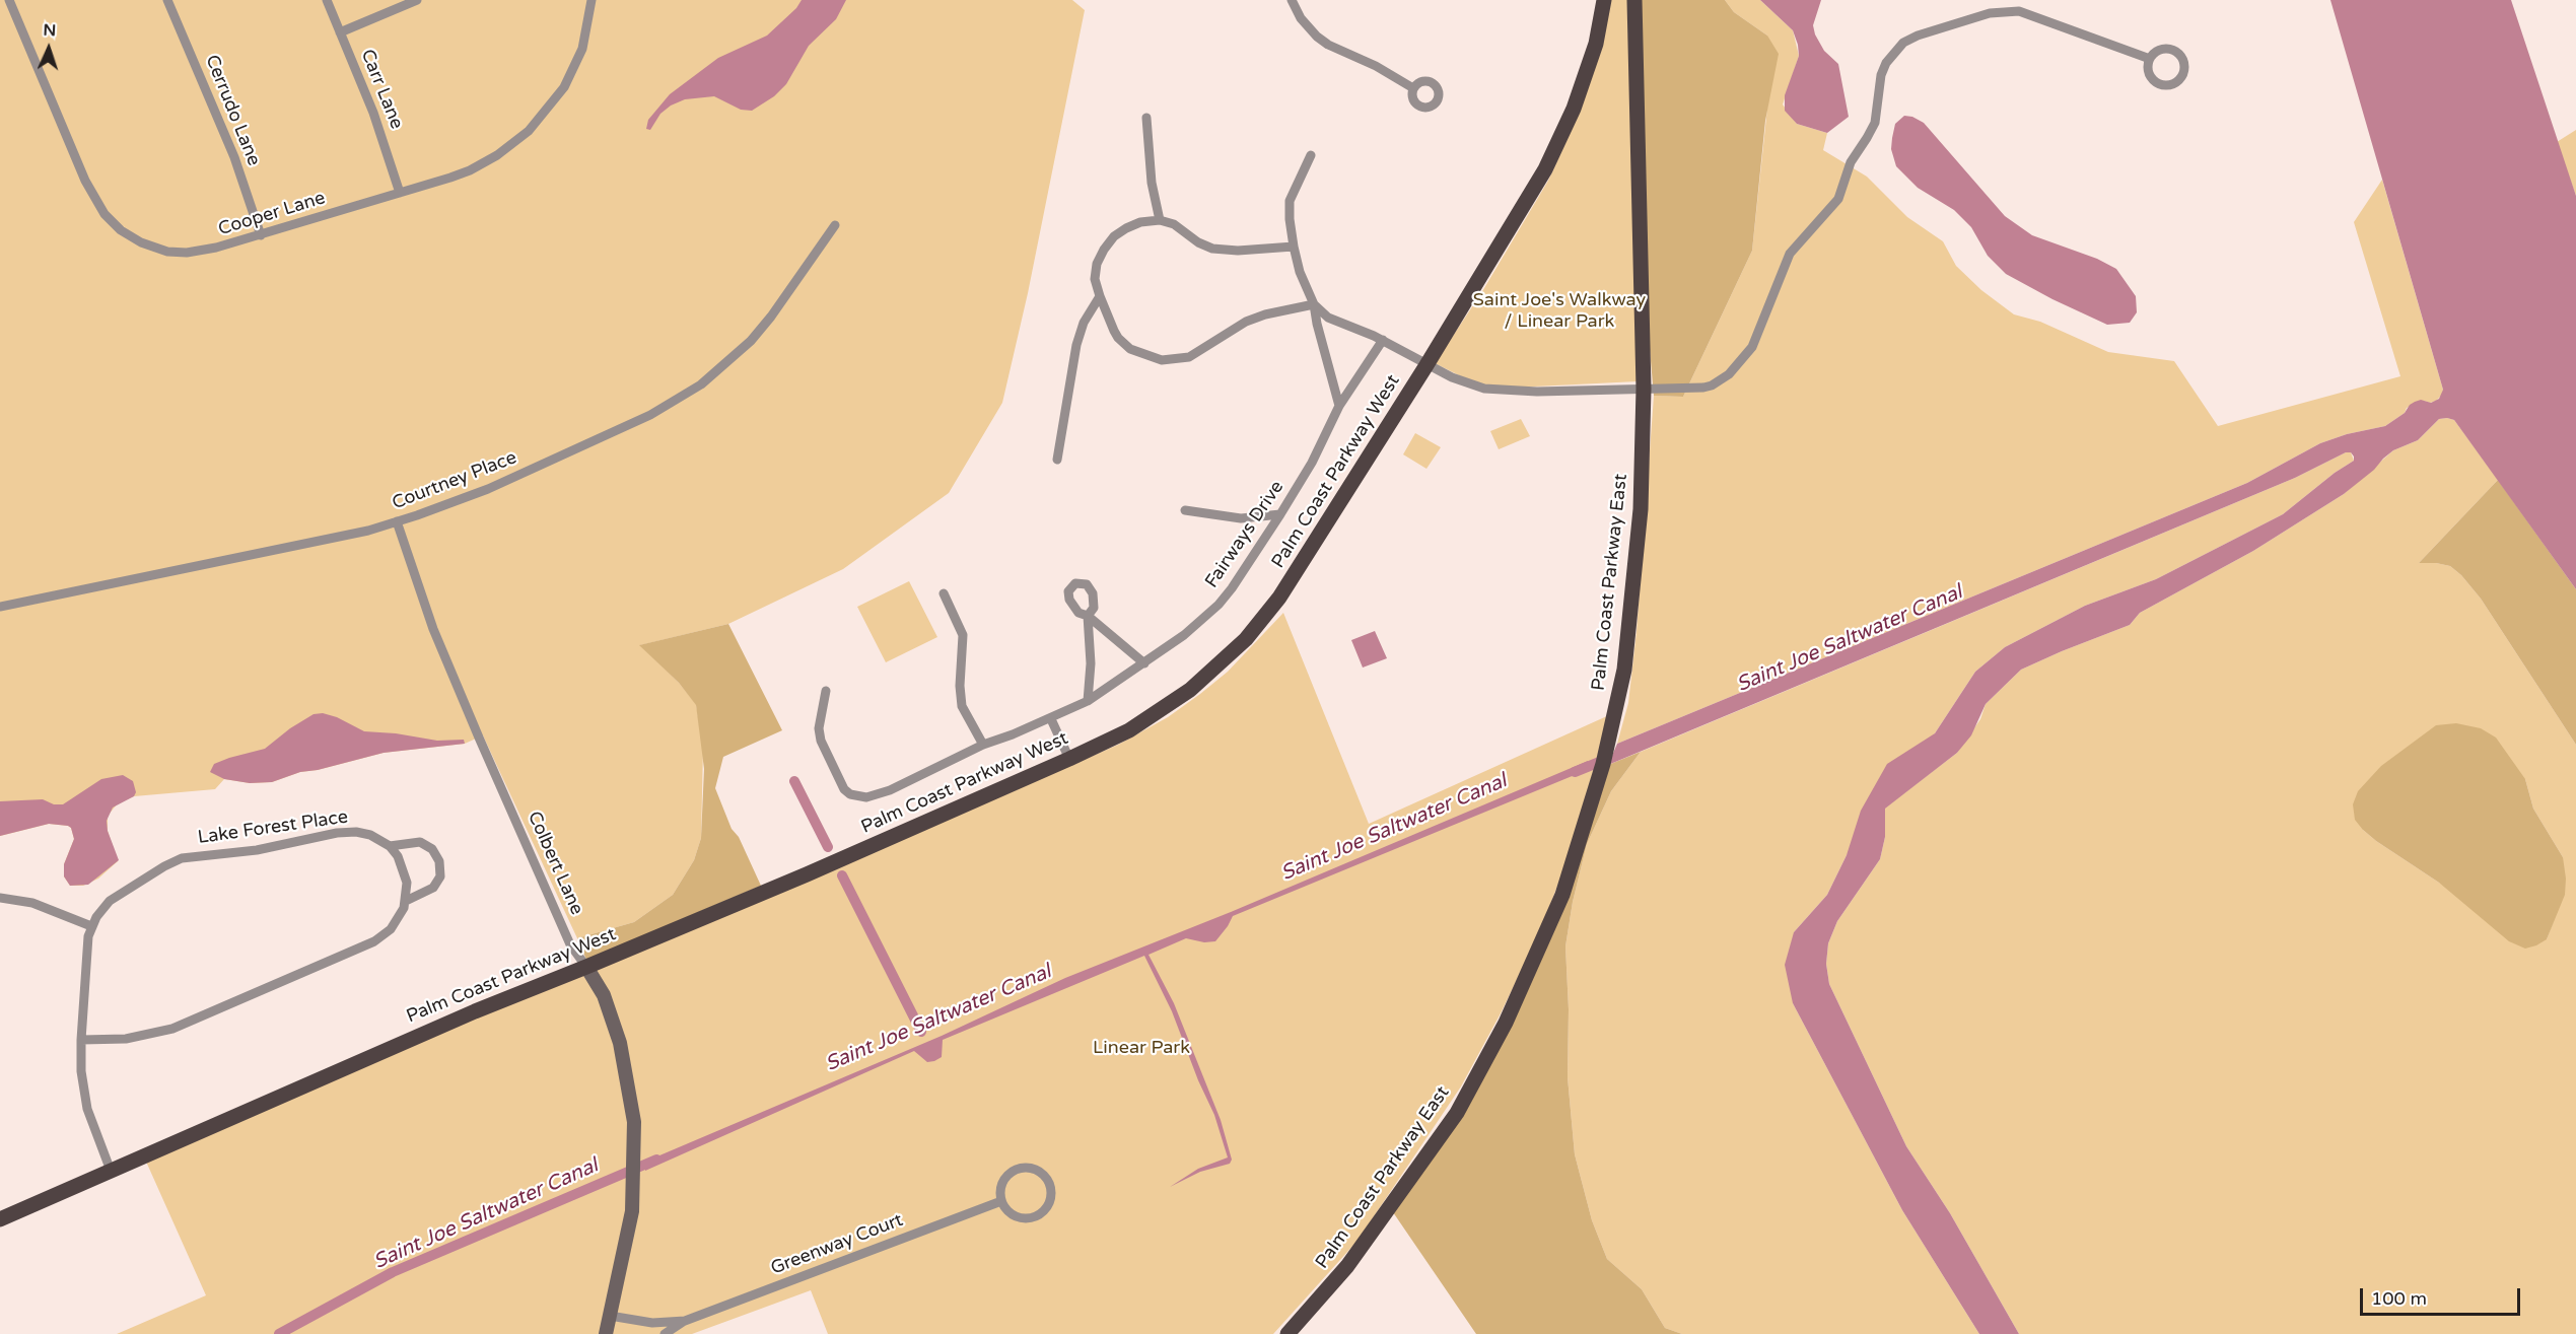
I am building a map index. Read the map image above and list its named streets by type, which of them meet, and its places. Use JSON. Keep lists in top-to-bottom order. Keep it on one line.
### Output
{"streets":{"main road":["Palm Coast Parkway West","Palm Coast Parkway East"],"street":["Carr Lane","Cerrudo Lane","Cooper Lane","Courtney Place","Fairways Drive","Lake Forest Place","Colbert Lane","Greenway Court"]},"crossings":[["Carr Lane","Cooper Lane"],["Cerrudo Lane","Cooper Lane"],["Palm Coast Parkway West","Lake Forest Place"],["Palm Coast Parkway West","Colbert Lane"],["Courtney Place","Colbert Lane"]],"water":["Saint Joe Saltwater Canal"],"parks":["Saint Joe's Walkway / Linear Park","Linear Park"],"scale_bar":"100 m","north":"top"}
